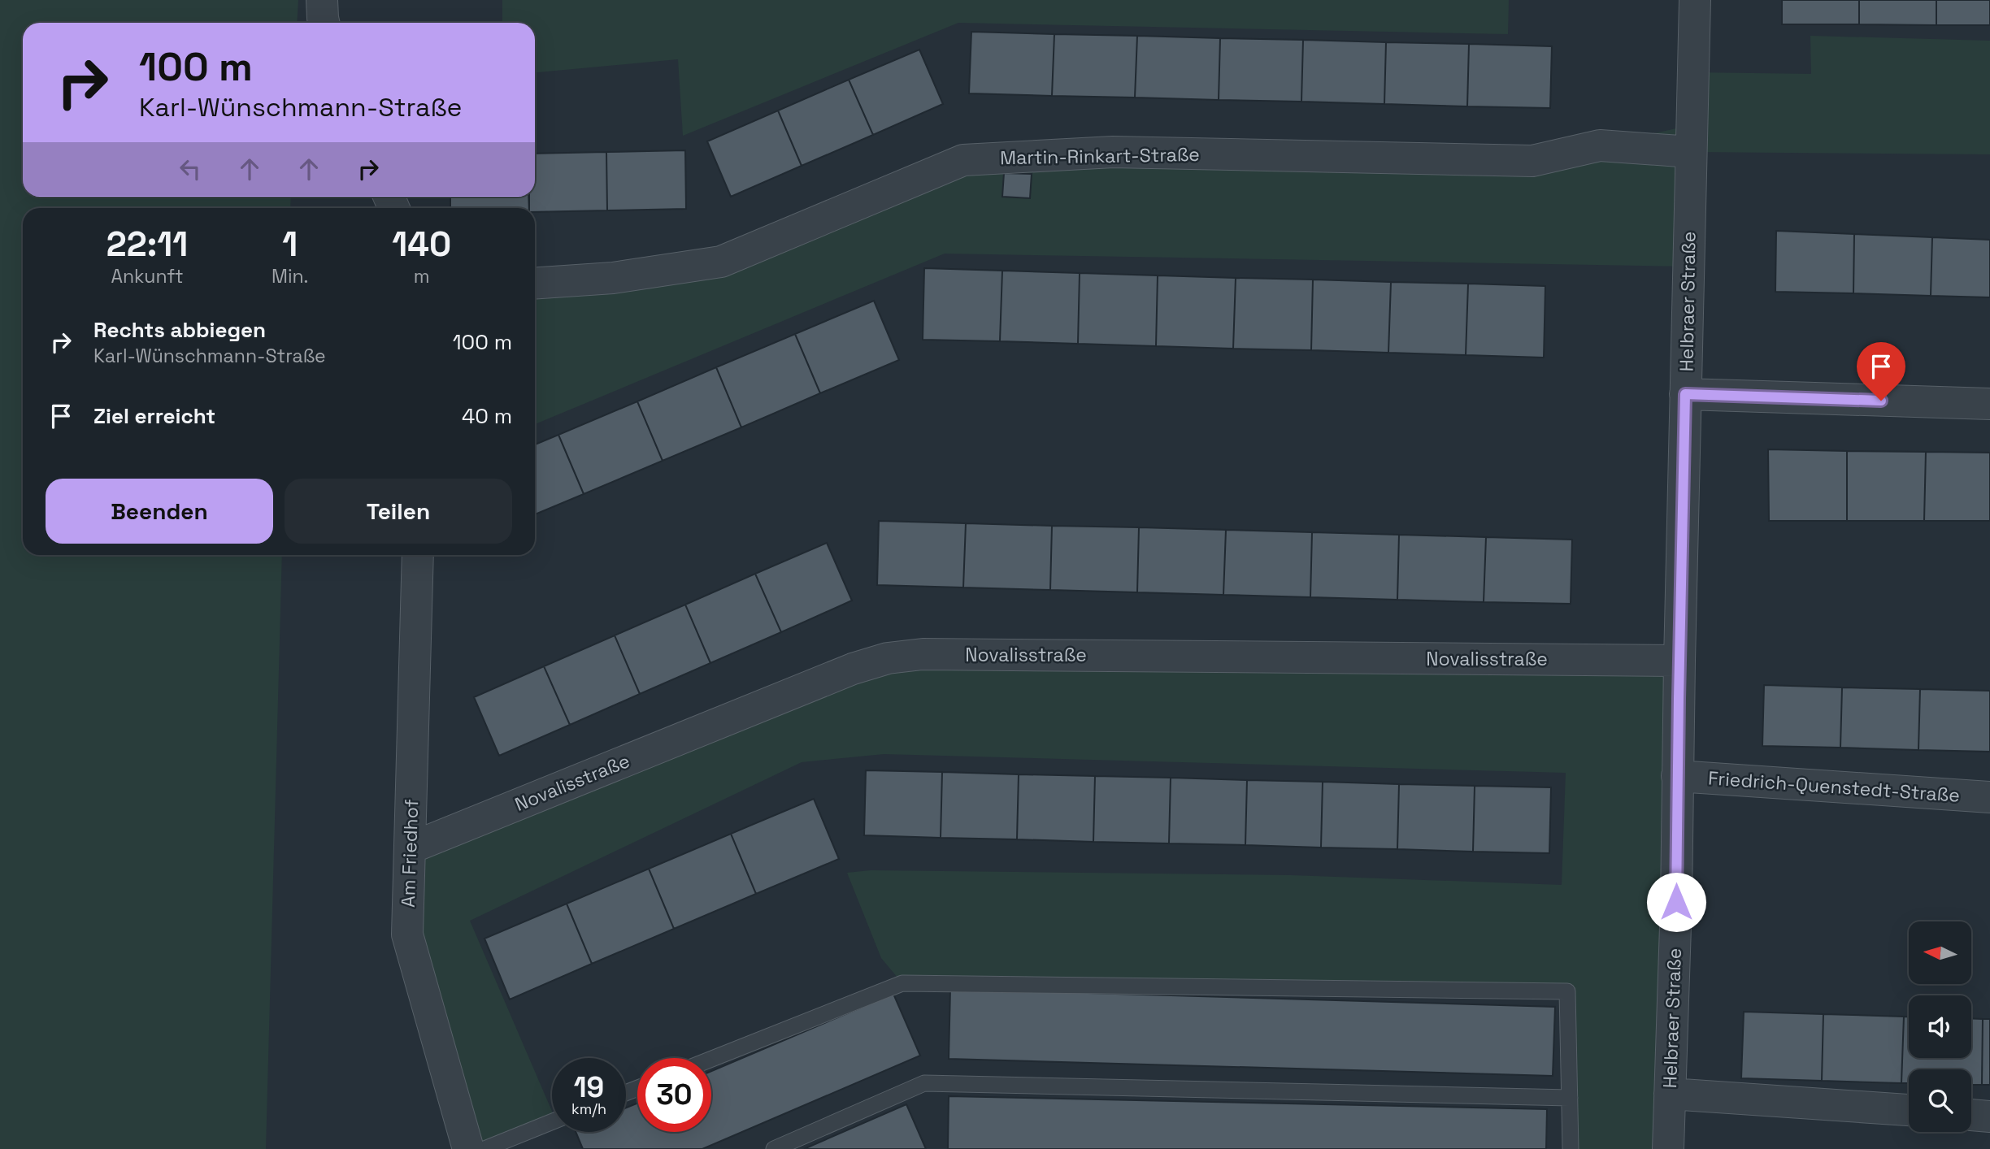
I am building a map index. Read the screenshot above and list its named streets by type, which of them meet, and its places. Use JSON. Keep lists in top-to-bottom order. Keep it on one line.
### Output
{"streets":{"street":["Martin-Rinkart-Straße","Helbraer Straße","Novalisstraße","Friedrich-Quenstedt-Straße","Am Friedhof"]},"crossings":[["Martin-Rinkart-Straße","Helbraer Straße"],["Helbraer Straße","Novalisstraße"],["Helbraer Straße","Friedrich-Quenstedt-Straße"],["Novalisstraße","Am Friedhof"]],"north":"left","page":{"turn":["100 m","Karl-Wünschmann-Straße"],"eta":["22:11","Ankunft","1","Min.","140","m"],"list":[{"name":"Rechts abbiegen","note":"Karl-Wünschmann-Straße","value":"100 m"},{"name":"Ziel erreicht","value":"40 m"}],"buttons":["Beenden","Teilen"],"speed":"19 km/h","limit":"30"}}
